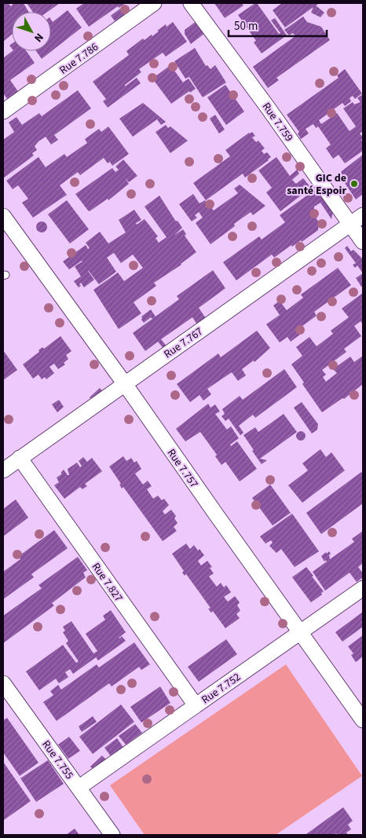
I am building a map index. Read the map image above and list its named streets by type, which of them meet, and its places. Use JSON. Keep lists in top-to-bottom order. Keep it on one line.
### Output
{"streets":{"street":["Rue 7.786","Rue 7.759","Rue 7.767","Rue 7.757","Rue 7.827","Rue 7.752","Rue 7.755"]},"crossings":[["Rue 7.759","Rue 7.767"],["Rue 7.767","Rue 7.757"],["Rue 7.767","Rue 7.827"],["Rue 7.757","Rue 7.752"],["Rue 7.827","Rue 7.752"],["Rue 7.752","Rue 7.755"]],"places":["GIC de santé Espoir"],"scale_bar":"50 m","north":"bottom right"}
